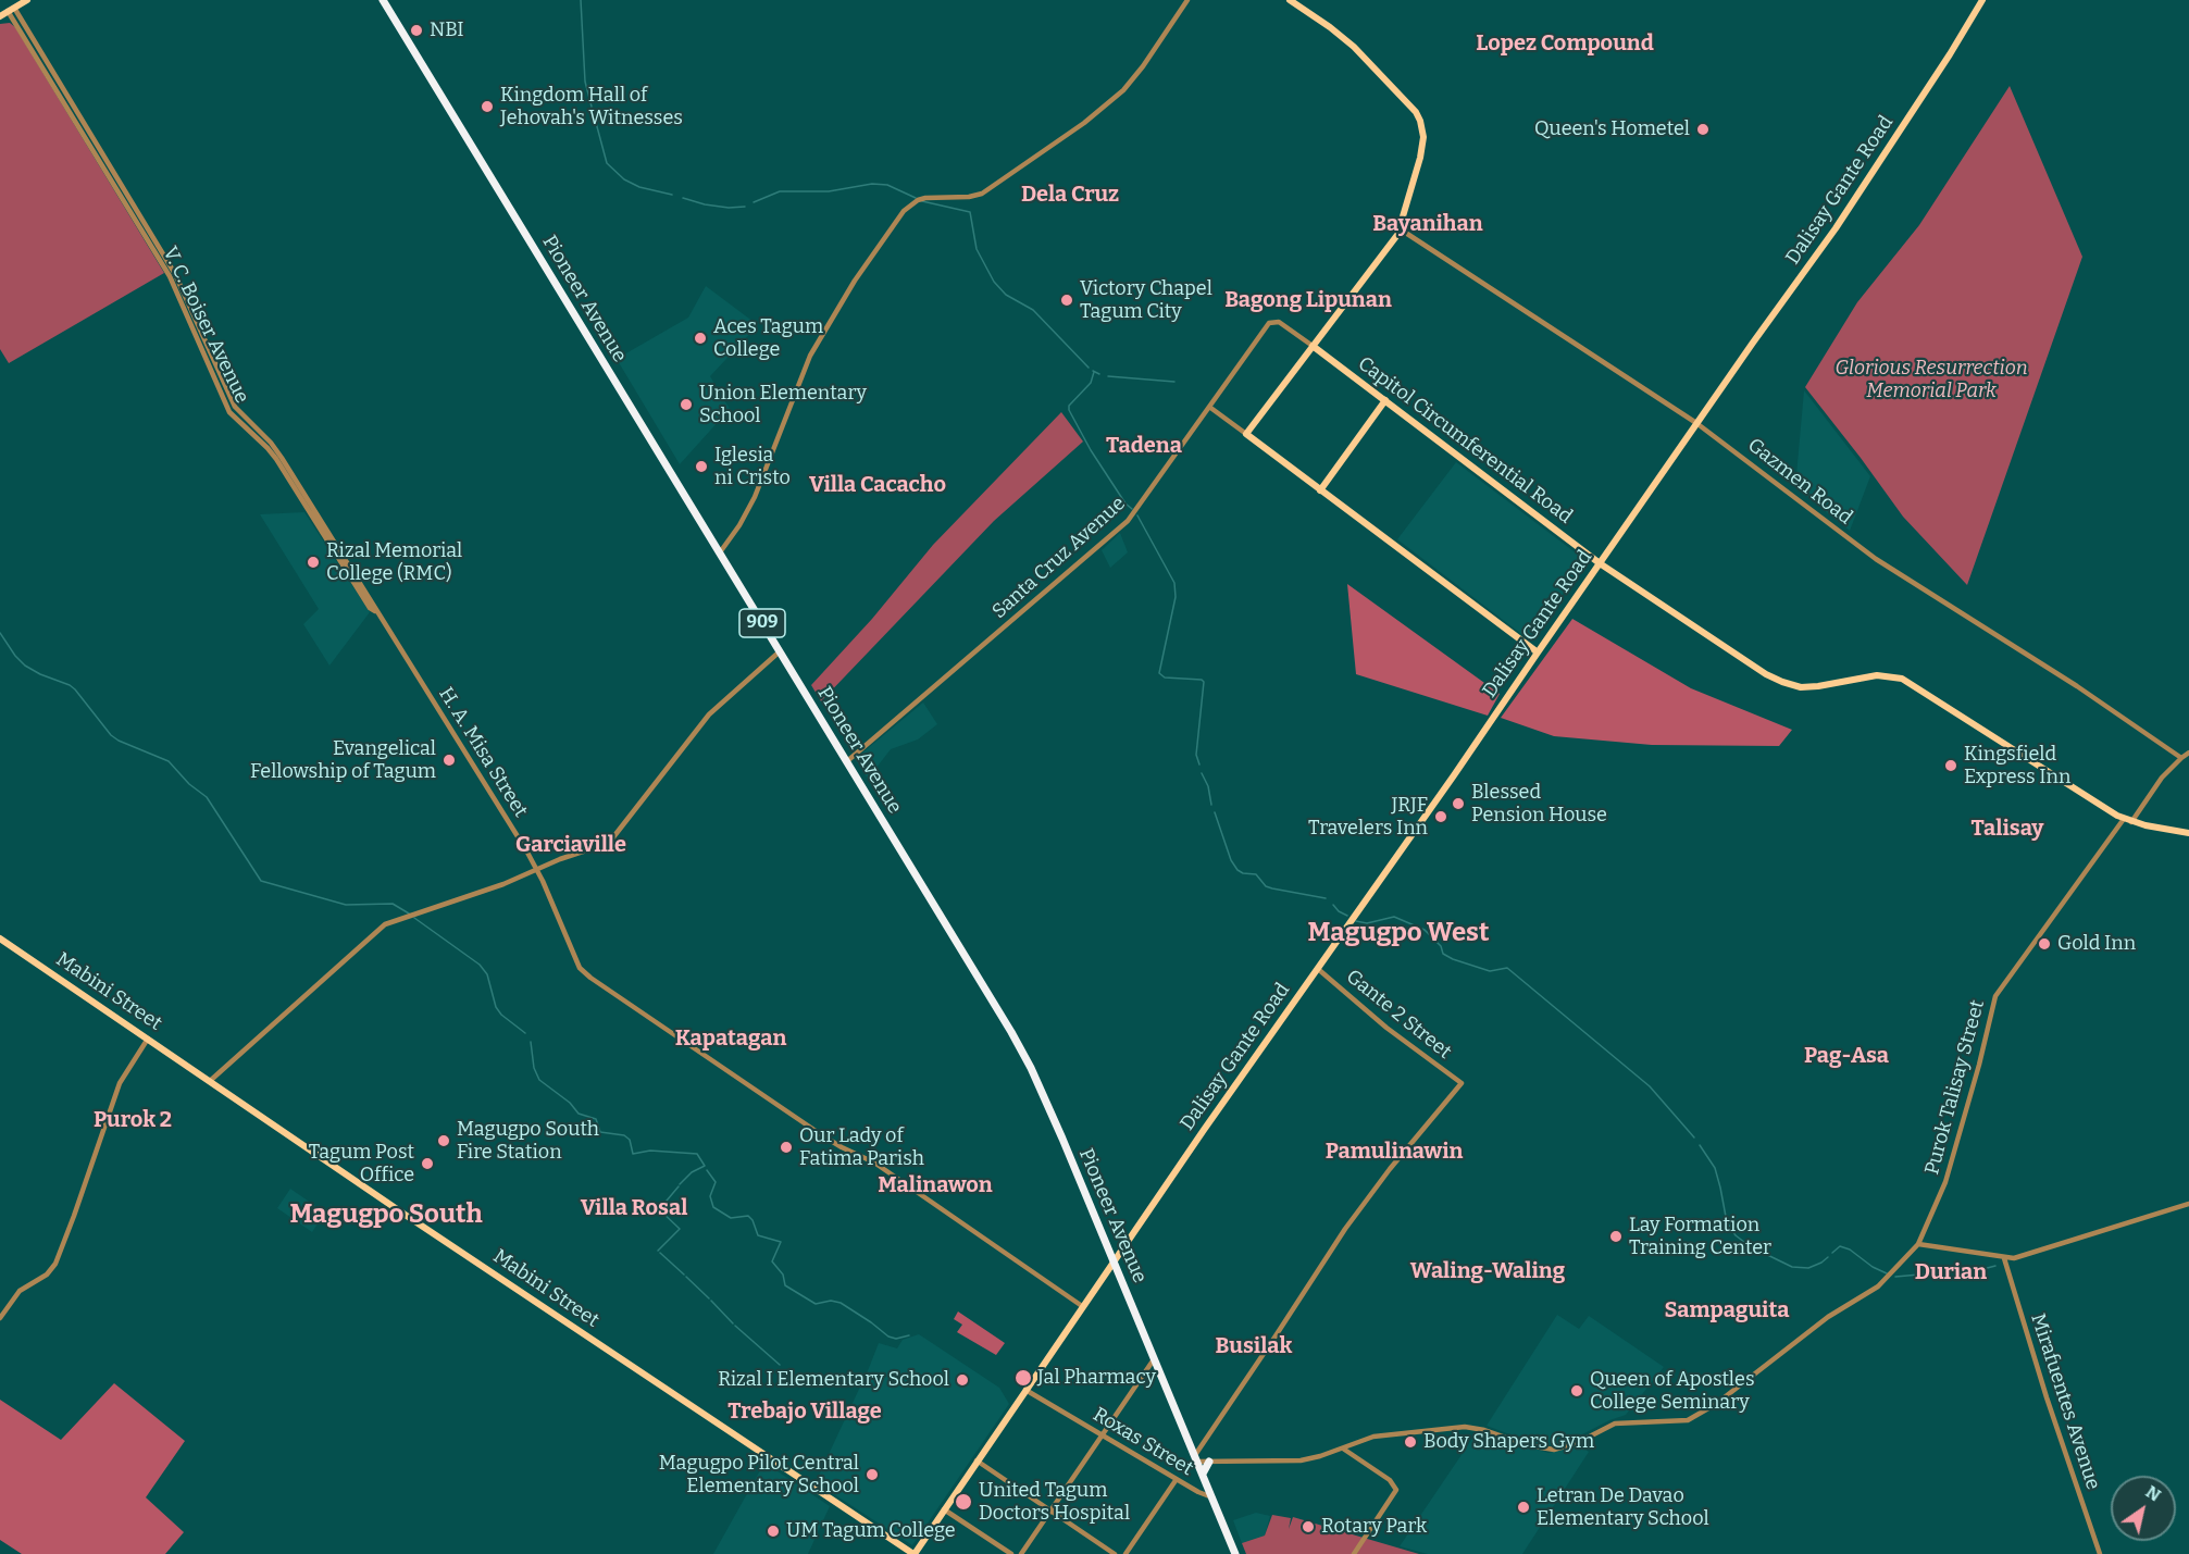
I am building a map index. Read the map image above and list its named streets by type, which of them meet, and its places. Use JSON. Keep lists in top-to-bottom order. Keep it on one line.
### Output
{"streets":{"highway":["Pioneer Avenue","909"],"main road":["Dalisay Gante Road","Capitol Circumferential Road","Mabini Street"],"street":["V. C. Boiser Avenue","Gazmen Road","Santa Cruz Avenue","H. A. Misa Street","Gante 2 Street","Purok Talisay Street","Mirafuentes Avenue","Roxas Street"]},"crossings":[["Dalisay Gante Road","Pioneer Avenue"],["Dalisay Gante Road","Capitol Circumferential Road"],["Dalisay Gante Road","Gazmen Road"],["Dalisay Gante Road","H. A. Misa Street"],["Dalisay Gante Road","Mabini Street"],["Dalisay Gante Road","Gante 2 Street"],["Dalisay Gante Road","Roxas Street"],["Pioneer Avenue","Santa Cruz Avenue"],["Pioneer Avenue","Gante 2 Street"],["Pioneer Avenue","Purok Talisay Street"],["Pioneer Avenue","Roxas Street"],["V. C. Boiser Avenue","H. A. Misa Street"],["Capitol Circumferential Road","Santa Cruz Avenue"],["Capitol Circumferential Road","Purok Talisay Street"],["Gazmen Road","Purok Talisay Street"],["Gante 2 Street","Purok Talisay Street"]],"districts":["Lopez Compound","Dela Cruz","Bayanihan","Bagong Lipunan","Tadena","Villa Cacacho","Talisay","Garciaville","Magugpo West","Kapatagan","Pag-Asa","Purok 2","Pamulinawin","Malinawon","Villa Rosal","Magugpo South","Waling-Waling","Durian","Sampaguita","Busilak","Trebajo Village"],"parks":["Glorious Resurrection Memorial Park"],"places":["NBI","Kingdom Hall of Jehovah's Witnesses","Queen's Hometel","Victory Chapel Tagum City","Aces Tagum College","Union Elementary School","Iglesia ni Cristo","Rizal Memorial College (RMC)","Evangelical Fellowship of Tagum","Kingsfield Express Inn","Blessed Pension House","JRJF Travelers Inn","Gold Inn","Magugpo South Fire Station","Our Lady of Fatima Parish","Tagum Post Office","Lay Formation Training Center","Jal Pharmacy","Rizal I Elementary School","Queen of Apostles College Seminary","Body Shapers Gym","Magugpo Pilot Central Elementary School","United Tagum Doctors Hospital","Letran De Davao Elementary School","Rotary Park","UM Tagum College"],"north":"top right"}
